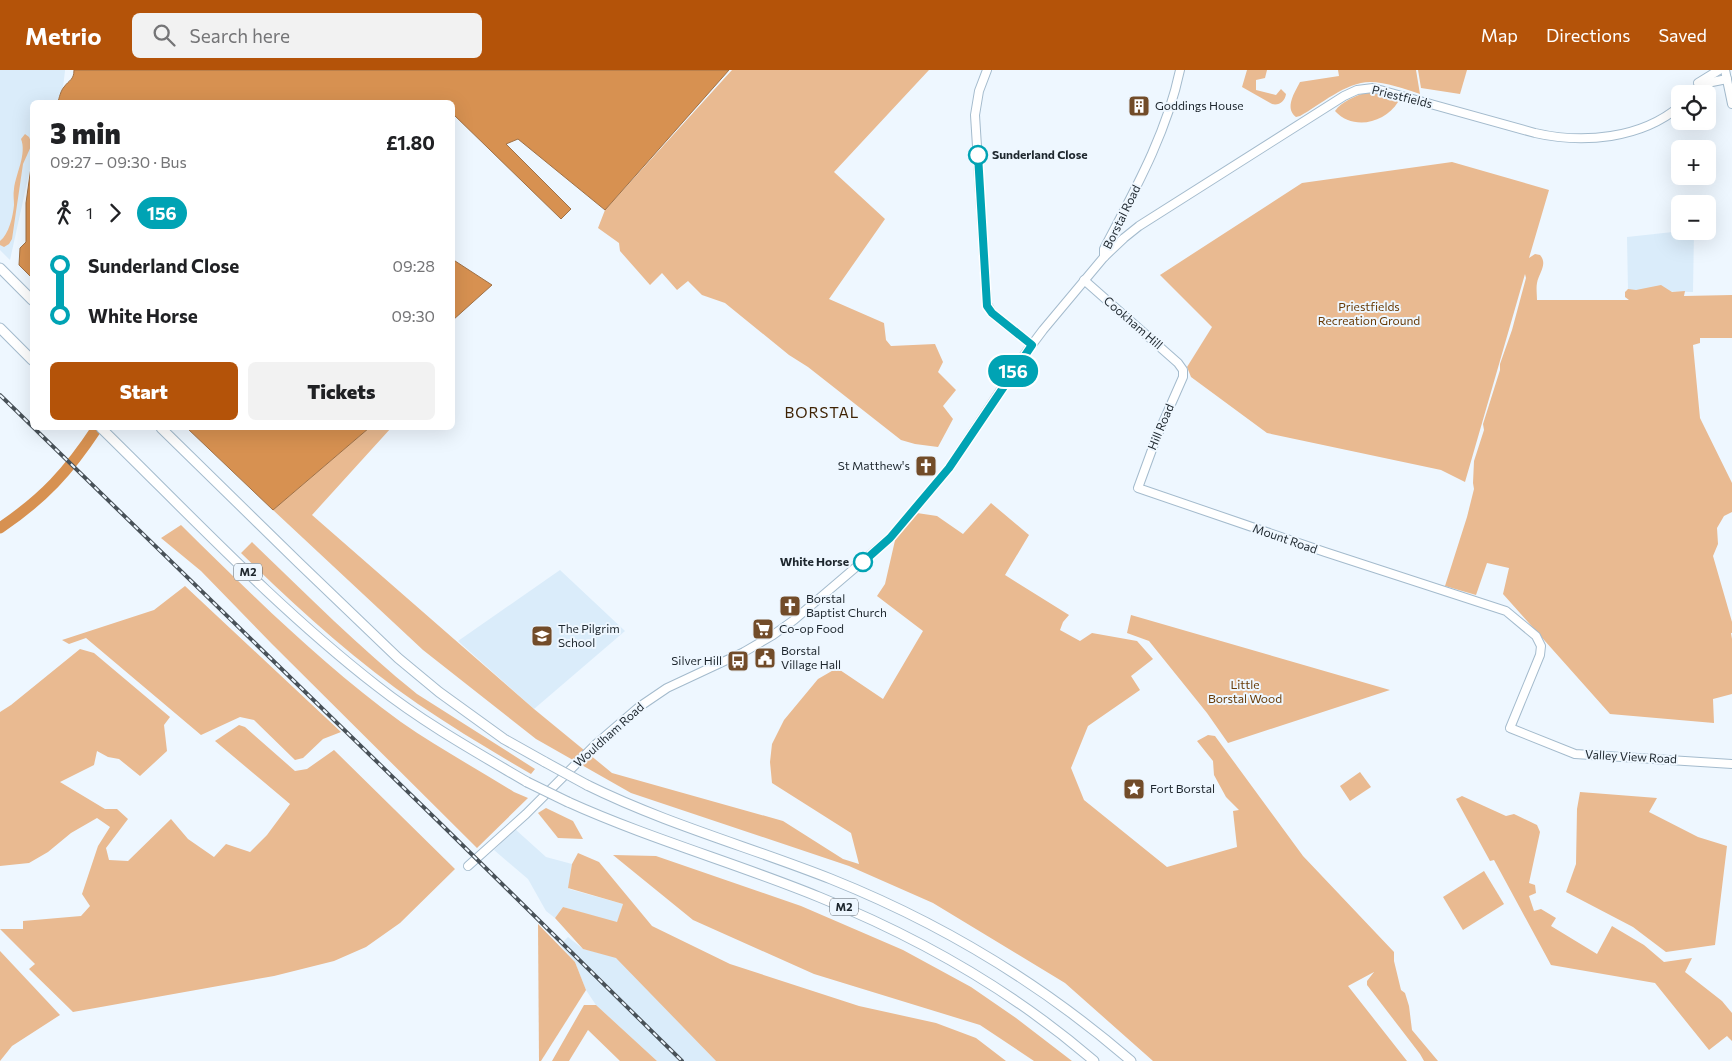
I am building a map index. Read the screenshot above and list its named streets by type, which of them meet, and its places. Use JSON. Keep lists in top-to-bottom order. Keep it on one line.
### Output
{"streets":{"highway":["M2"],"street":["Priestfields","Borstal Road","Cookham Hill","Hill Road","Mount Road","Wouldham Road","Valley View Road"]},"crossings":[["Priestfields","Borstal Road"],["Borstal Road","Cookham Hill"],["Borstal Road","Wouldham Road"],["Cookham Hill","Hill Road"],["Hill Road","Mount Road"],["Mount Road","Valley View Road"]],"districts":["BORSTAL"],"parks":["Priestfields Recreation Ground","Little Borstal Wood"],"places":{"building":["Goddings House"],"other":["Sunderland Close","White Horse"],"church":["St Matthew's","Borstal Baptist Church"],"supermarket":["Co-op Food"],"school or university":["The Pilgrim School"],"public building":["Borstal Village Hall"],"bus stop":["Silver Hill"],"place":["Fort Borstal"]},"lines":["bus line 156"],"page":{"header":"Metrio","search":"Search here","nav":["Map","Directions","Saved"],"on_map":"156","map_buttons":["+","−"],"heading":["3 min","09:27 – 09:30 · Bus","£1.80"],"legs":["1","156"],"list":[{"name":"Sunderland Close","value":"09:28"},{"name":"White Horse","value":"09:30"}],"buttons":["Start","Tickets"]}}
